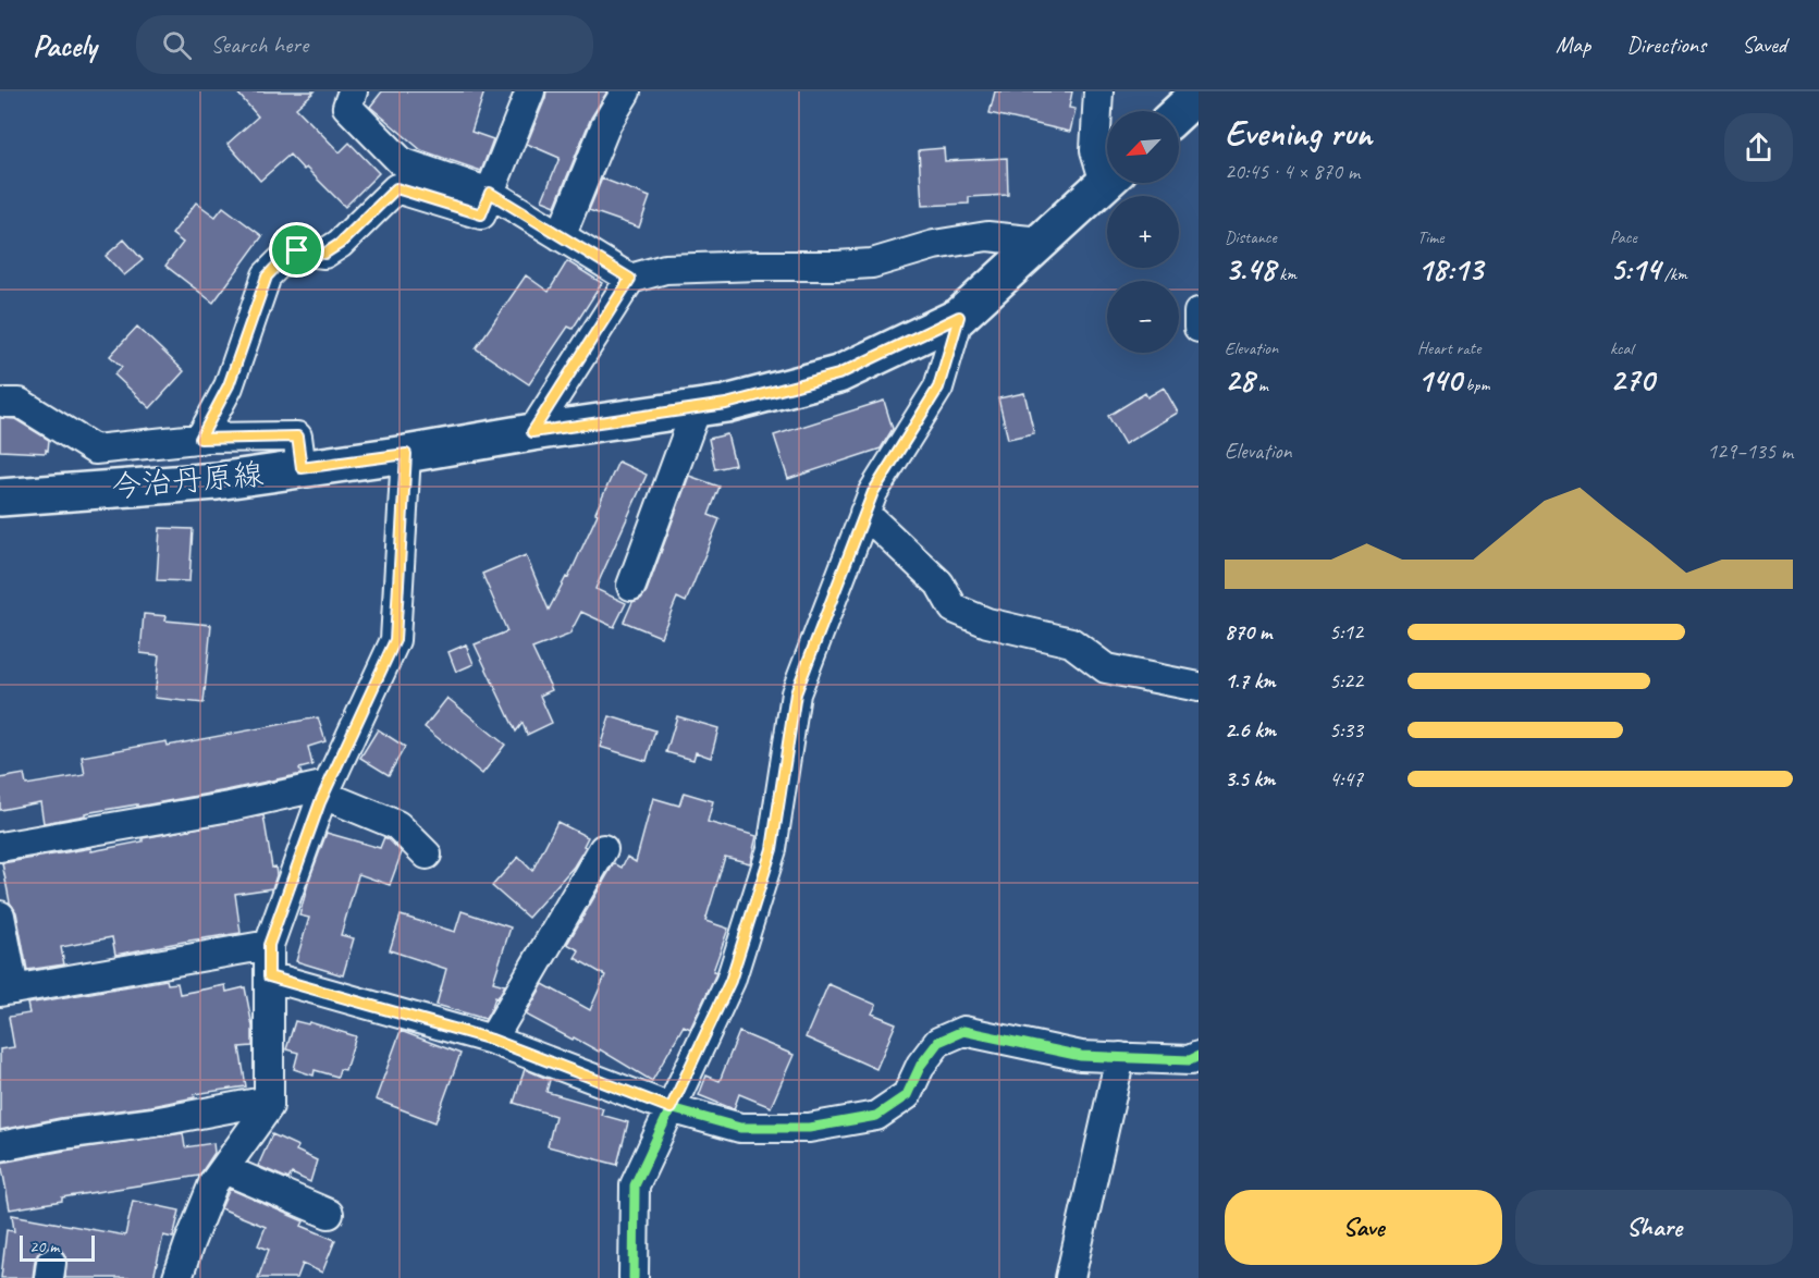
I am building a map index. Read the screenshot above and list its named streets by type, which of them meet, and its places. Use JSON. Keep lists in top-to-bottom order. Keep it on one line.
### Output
{"streets":{"main road":["今治丹原線"]},"scale_bar":"20 m","north":"bottom left","page":{"header":"Pacely","search":"Search here","nav":["Map","Directions","Saved"],"heading":["Evening run","20:45 · 4 × 870 m"],"map_buttons":["+","−"],"stats":[["Distance","3.48 km"],["Time","18:13"],["Pace","5:14 /km"],["Elevation","28 m"],["Heart rate","140 bpm"],["kcal","270"]],"chart":["Elevation","129–135 m"],"list":[{"name":"870 m","note":"5:12"},{"name":"1.7 km","note":"5:22"},{"name":"2.6 km","note":"5:33"},{"name":"3.5 km","note":"4:47"}],"buttons":["Save","Share"],"scale":"20 m"}}
